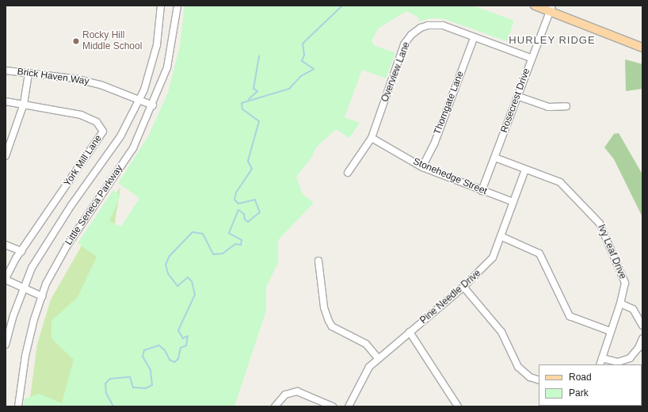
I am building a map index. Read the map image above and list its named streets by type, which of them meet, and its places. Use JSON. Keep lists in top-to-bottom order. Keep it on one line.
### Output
{"streets":{"street":["Overview Lane","Brick Haven Way","Rosecrest Drive","Thorngate Lane","York Mill Lane","Stonehedge Street","Little Seneca Parkway","Ivy Leaf Drive","Pine Needle Drive"]},"crossings":[["Overview Lane","Rosecrest Drive"],["Overview Lane","Thorngate Lane"],["Overview Lane","Stonehedge Street"],["Brick Haven Way","Little Seneca Parkway"],["Rosecrest Drive","Stonehedge Street"],["Rosecrest Drive","Ivy Leaf Drive"],["Thorngate Lane","Stonehedge Street"],["Stonehedge Street","Pine Needle Drive"],["Ivy Leaf Drive","Pine Needle Drive"]],"districts":["HURLEY RIDGE"],"places":["Rocky Hill Middle School"],"legend":["Road","Park"]}
